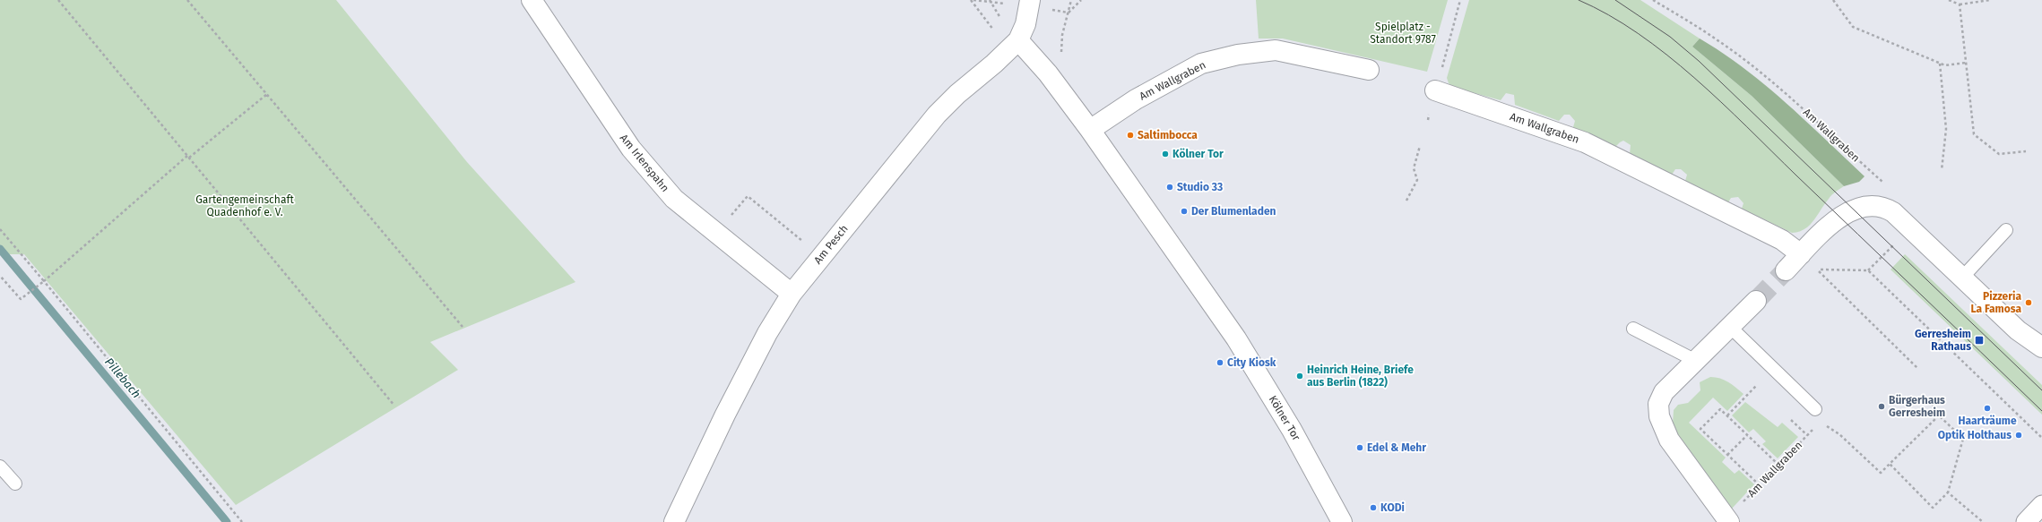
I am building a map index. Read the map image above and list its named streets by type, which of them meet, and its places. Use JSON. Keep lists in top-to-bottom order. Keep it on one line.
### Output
{"streets":{"street":["Am Wallgraben","Am Irlenspahn","Am Pesch","Kölner Tor"]},"crossings":[["Am Wallgraben","Kölner Tor"],["Am Irlenspahn","Am Pesch"],["Am Pesch","Kölner Tor"]],"water":["Pillebach"],"parks":["Spielplatz - Standort 9787","Gartengemeinschaft Quadenhof e. V."],"places":{"other":["Saltimbocca","Kölner Tor","Studio 33","Der Blumenladen","Pizzeria La Famosa","City Kiosk","Heinrich Heine, Briefe aus Berlin (1822)","Bürgerhaus Gerresheim","Haarträume","Optik Holthaus","Edel & Mehr","KODi"],"transit":["Gerresheim Rathaus"]}}
